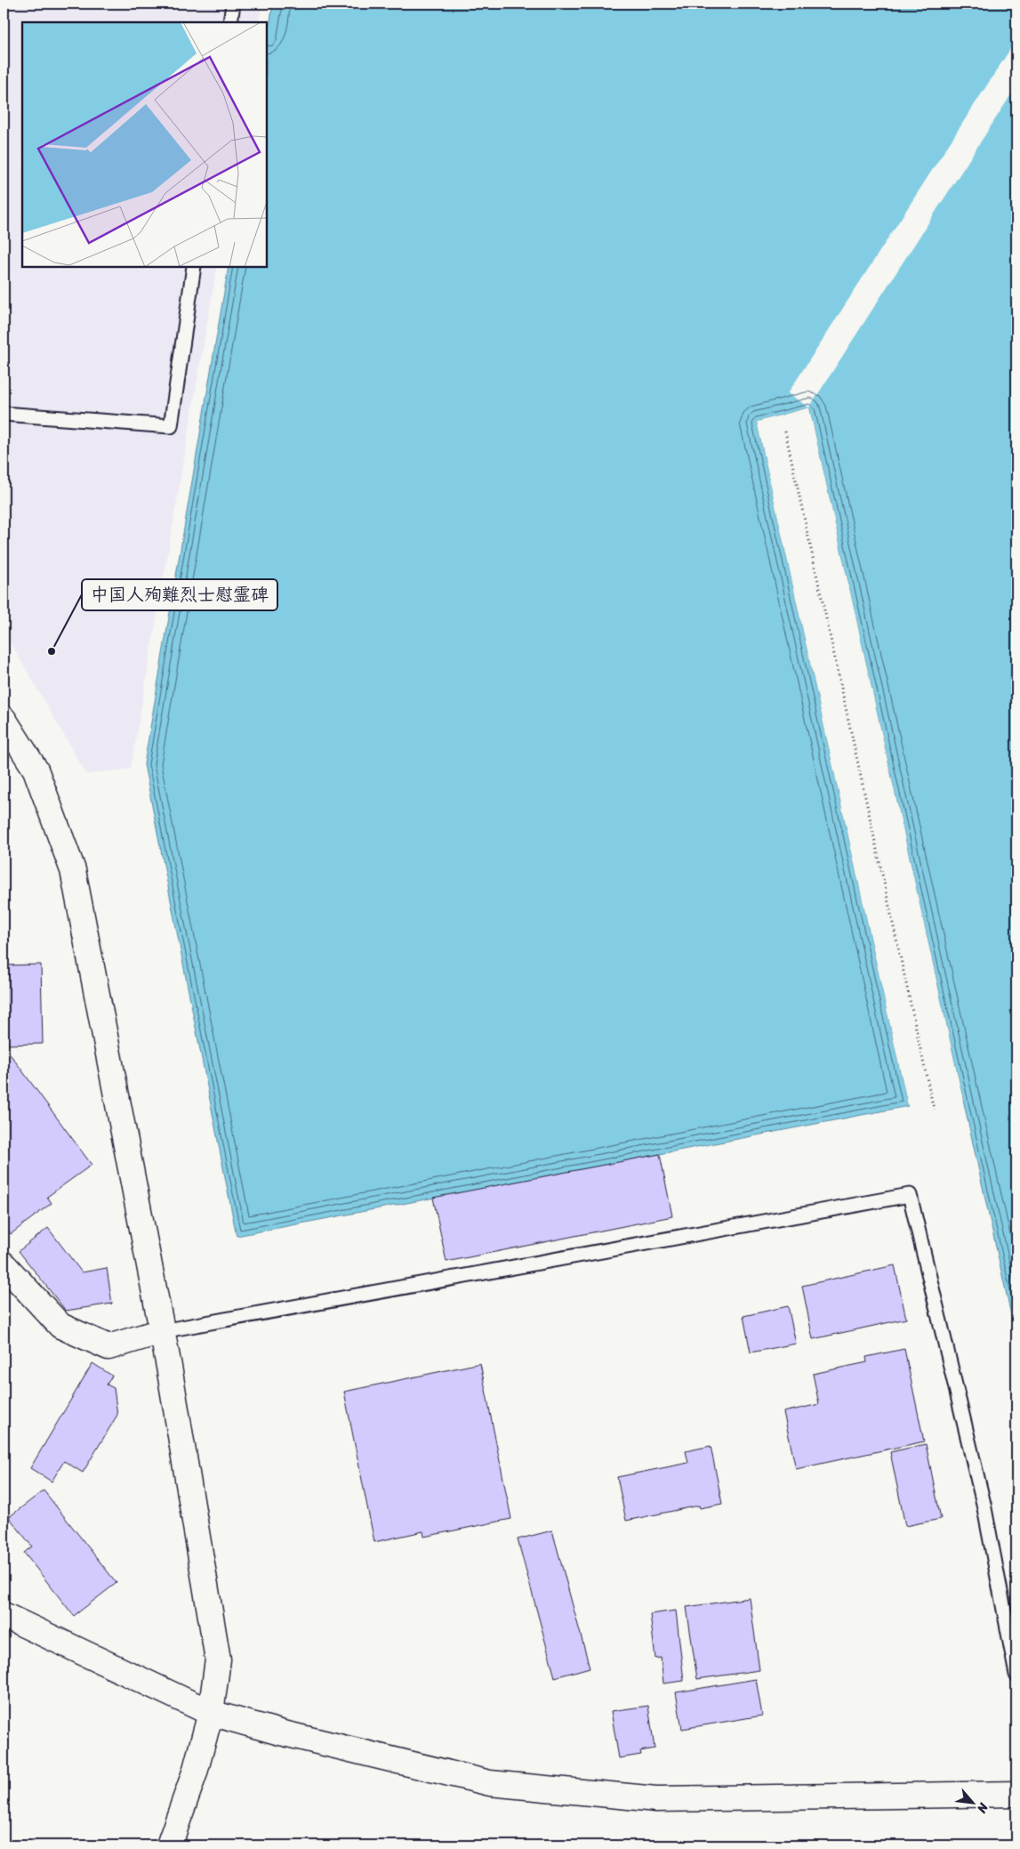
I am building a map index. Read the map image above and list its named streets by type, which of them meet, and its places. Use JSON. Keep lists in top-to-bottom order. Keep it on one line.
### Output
{"places":["中国人殉難烈士慰霊碑"],"north":"bottom right"}
